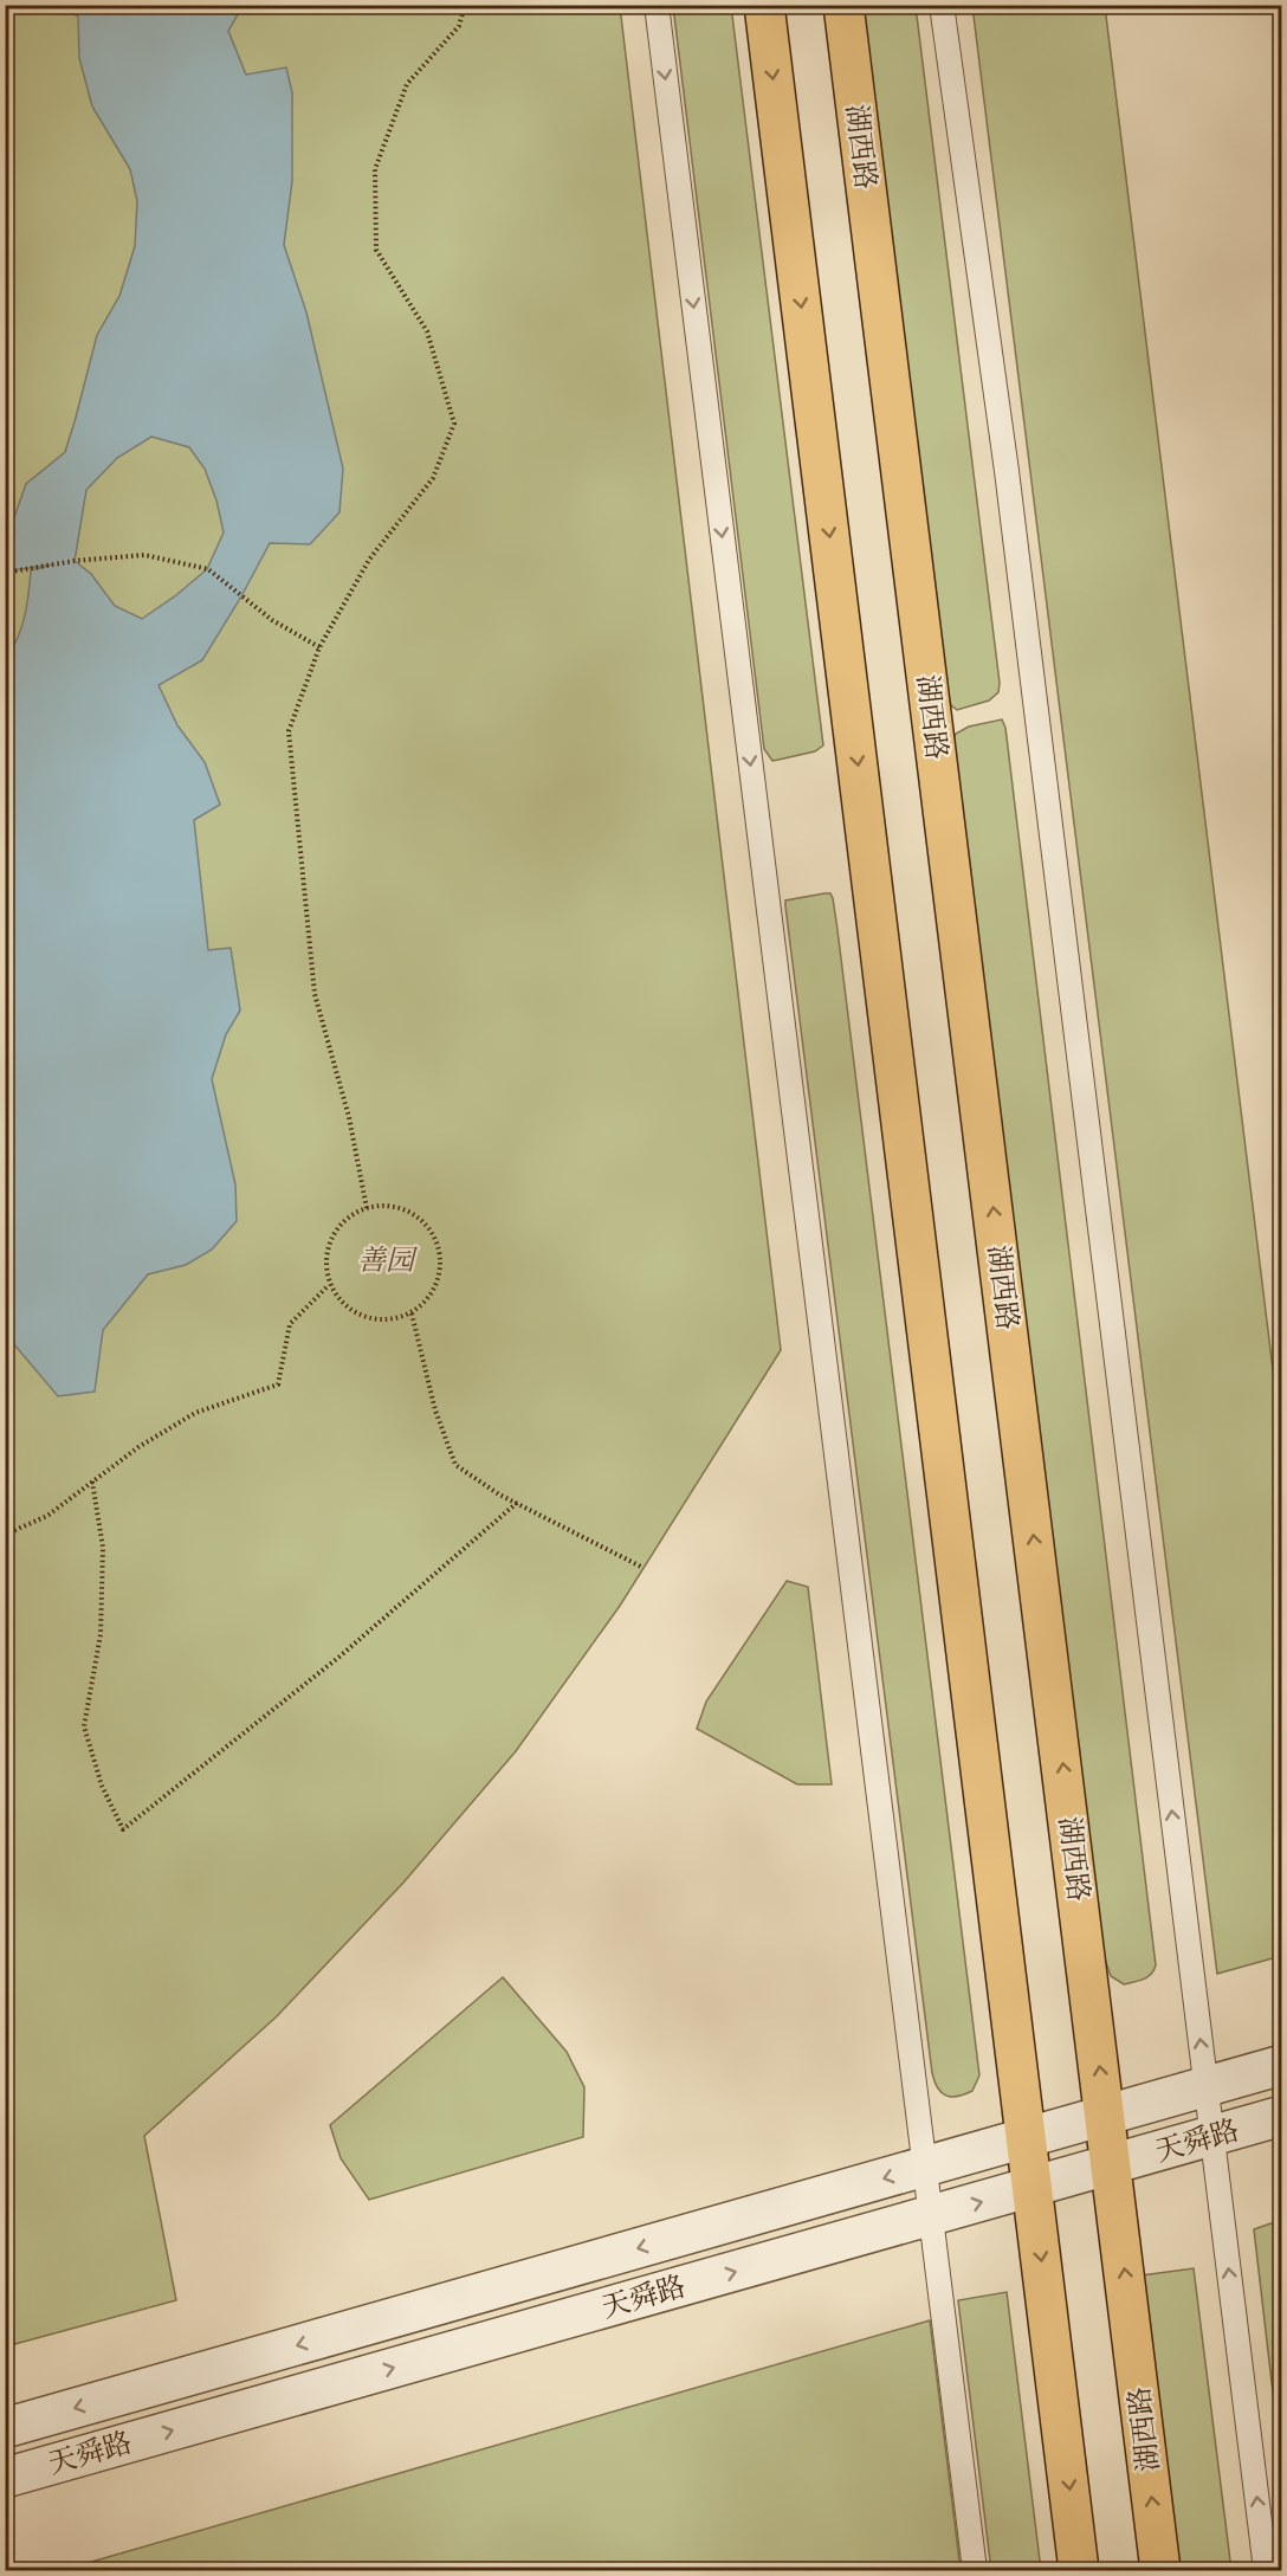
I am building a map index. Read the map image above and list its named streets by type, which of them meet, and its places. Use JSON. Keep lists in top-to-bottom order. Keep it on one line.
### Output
{"streets":{"main road":["湖西路"],"street":["天舜路"]},"crossings":[["湖西路","天舜路"]],"parks":["善园"]}
